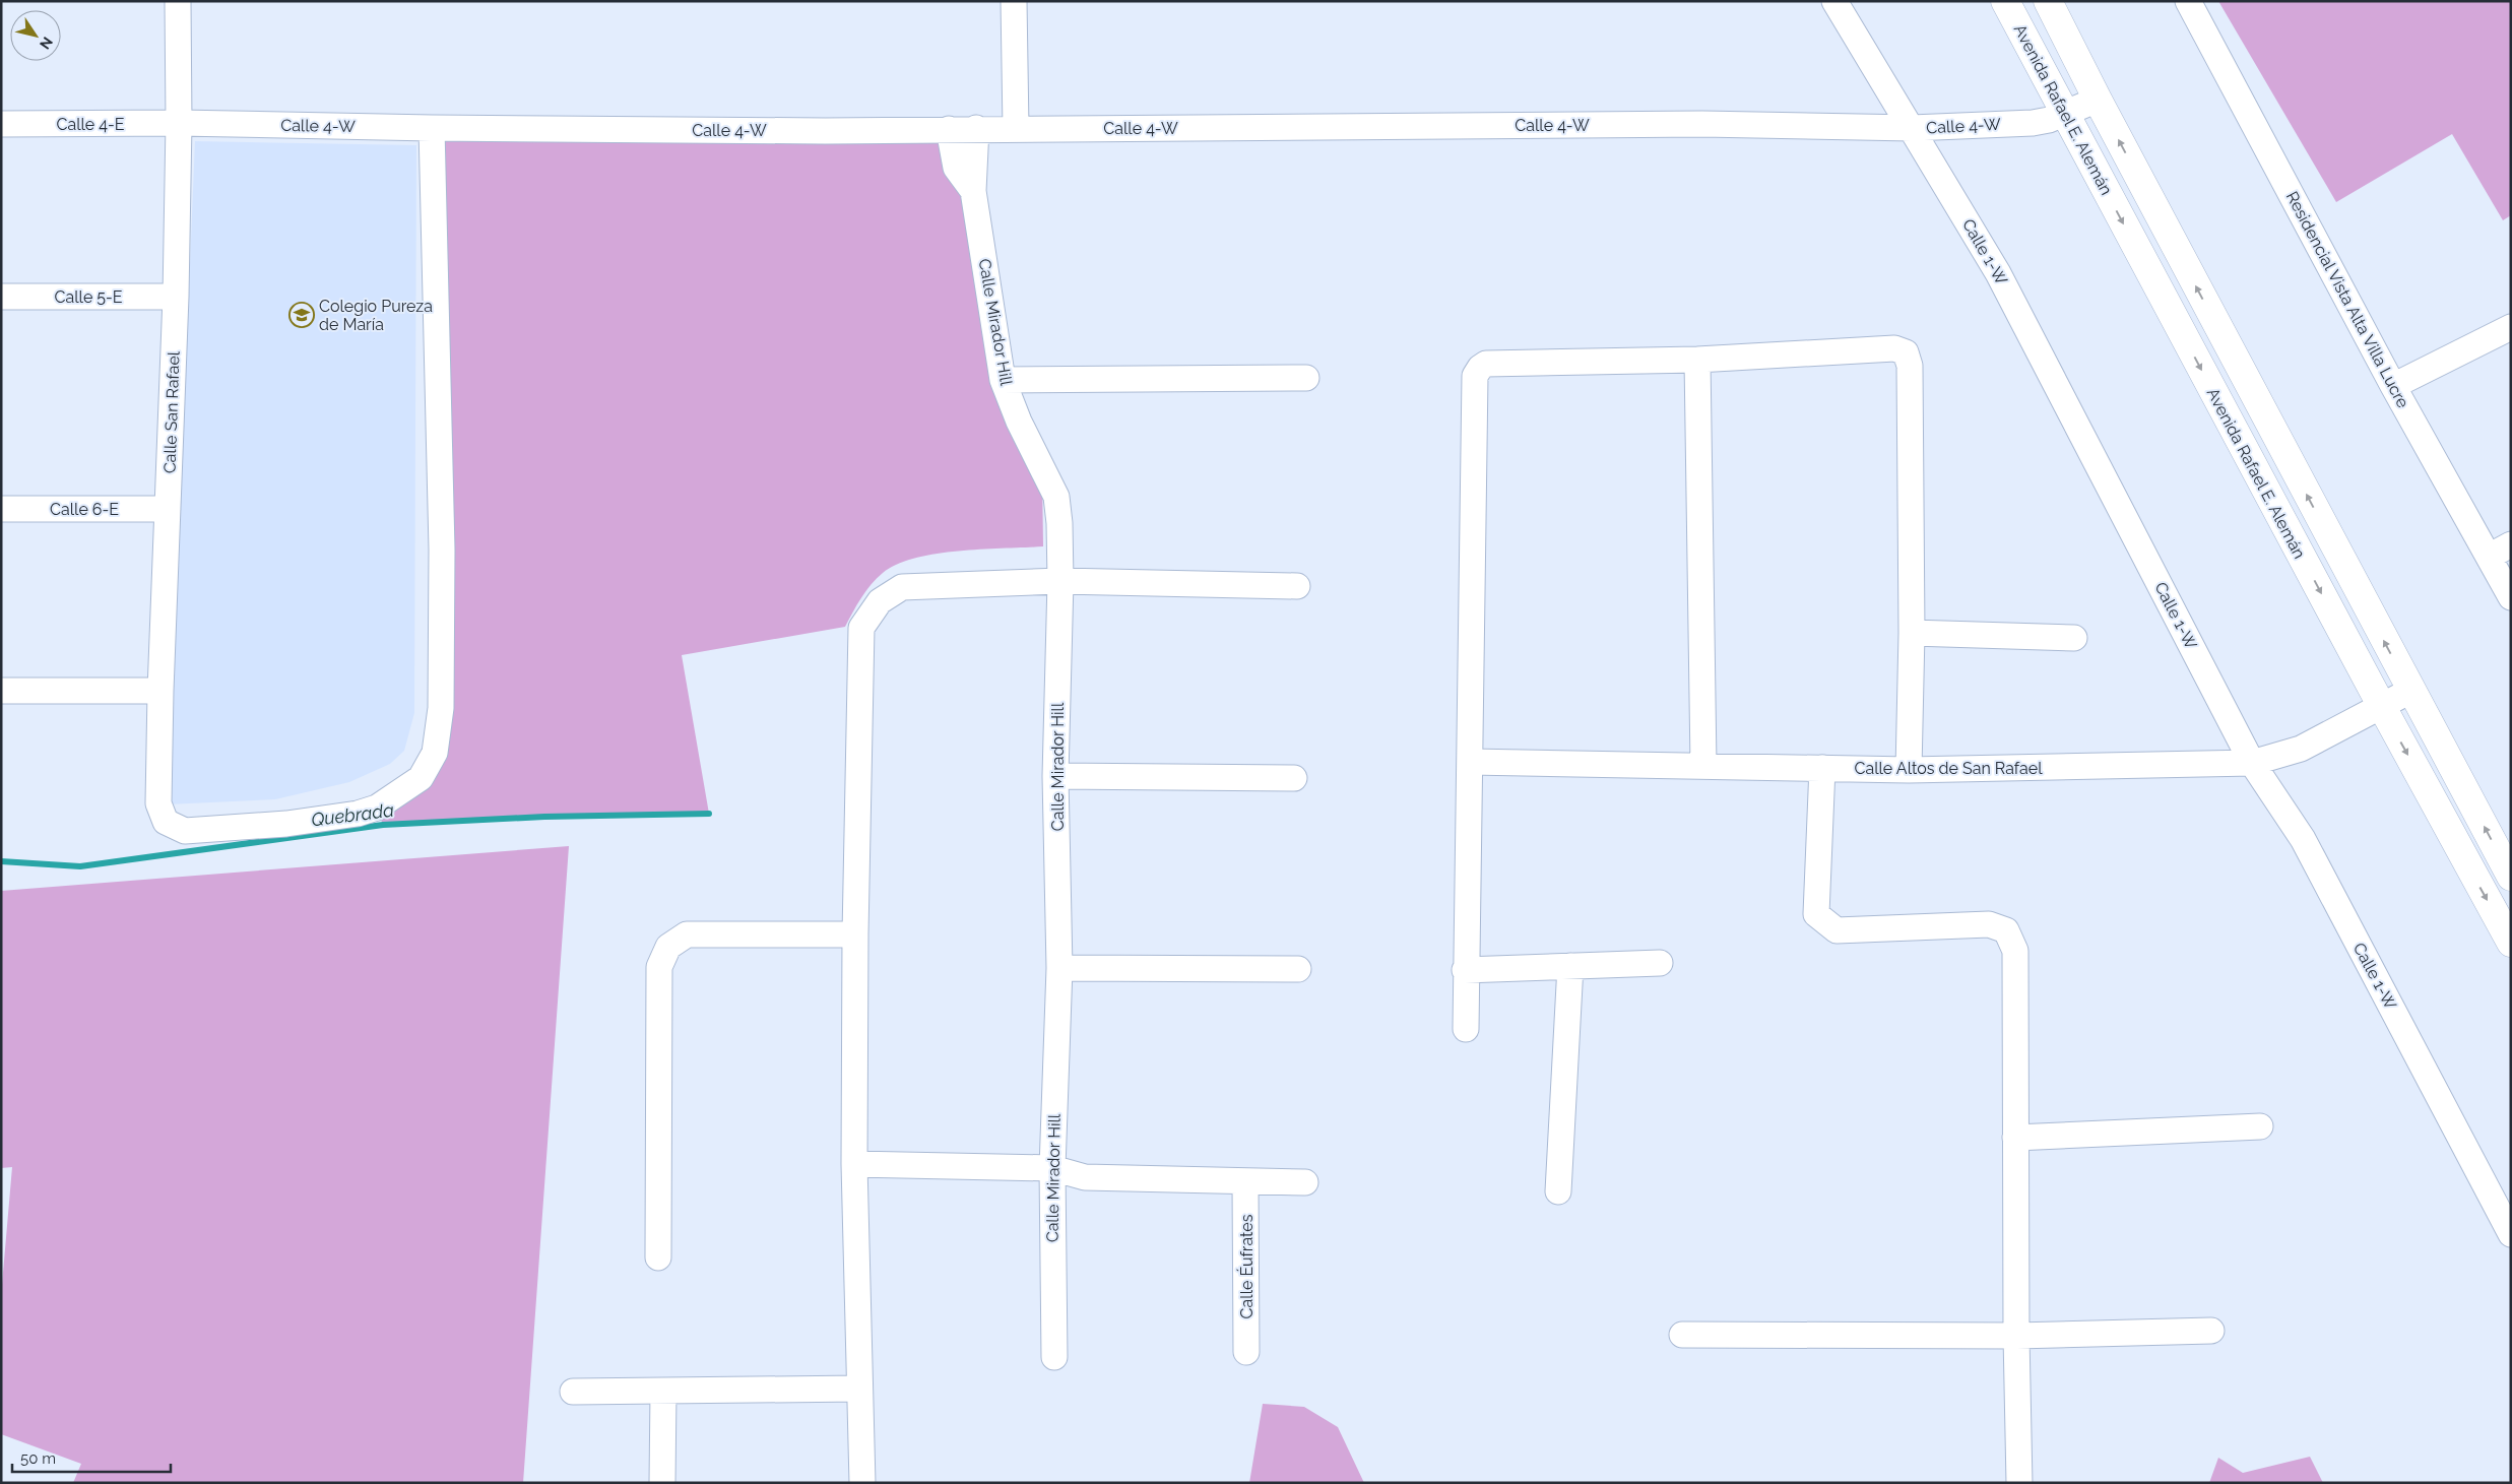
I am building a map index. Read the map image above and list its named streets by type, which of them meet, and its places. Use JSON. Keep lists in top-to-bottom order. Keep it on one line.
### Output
{"streets":{"main road":["Avenida Rafael E. Alemán"],"street":["Calle 4-E","Calle 4-W","Calle 1-W","Calle 5-E","Residencial Vista Alta Villa Lucre","Calle Mirador Hill","Calle San Rafael","Calle 6-E","Calle Altos de San Rafael","Calle Éufrates"]},"crossings":[["Avenida Rafael E. Alemán","Calle 4-W"],["Avenida Rafael E. Alemán","Calle Altos de San Rafael"],["Calle 4-E","Calle 4-W"],["Calle 4-E","Calle San Rafael"],["Calle 4-W","Calle 1-W"],["Calle 4-W","Calle Mirador Hill"],["Calle 4-W","Calle San Rafael"],["Calle 1-W","Calle Altos de San Rafael"],["Calle 5-E","Calle San Rafael"],["Calle San Rafael","Calle 6-E"]],"water":["Quebrada"],"places":{"school or university":["Colegio Pureza de María"]},"scale_bar":"50 m","north":"bottom right"}
